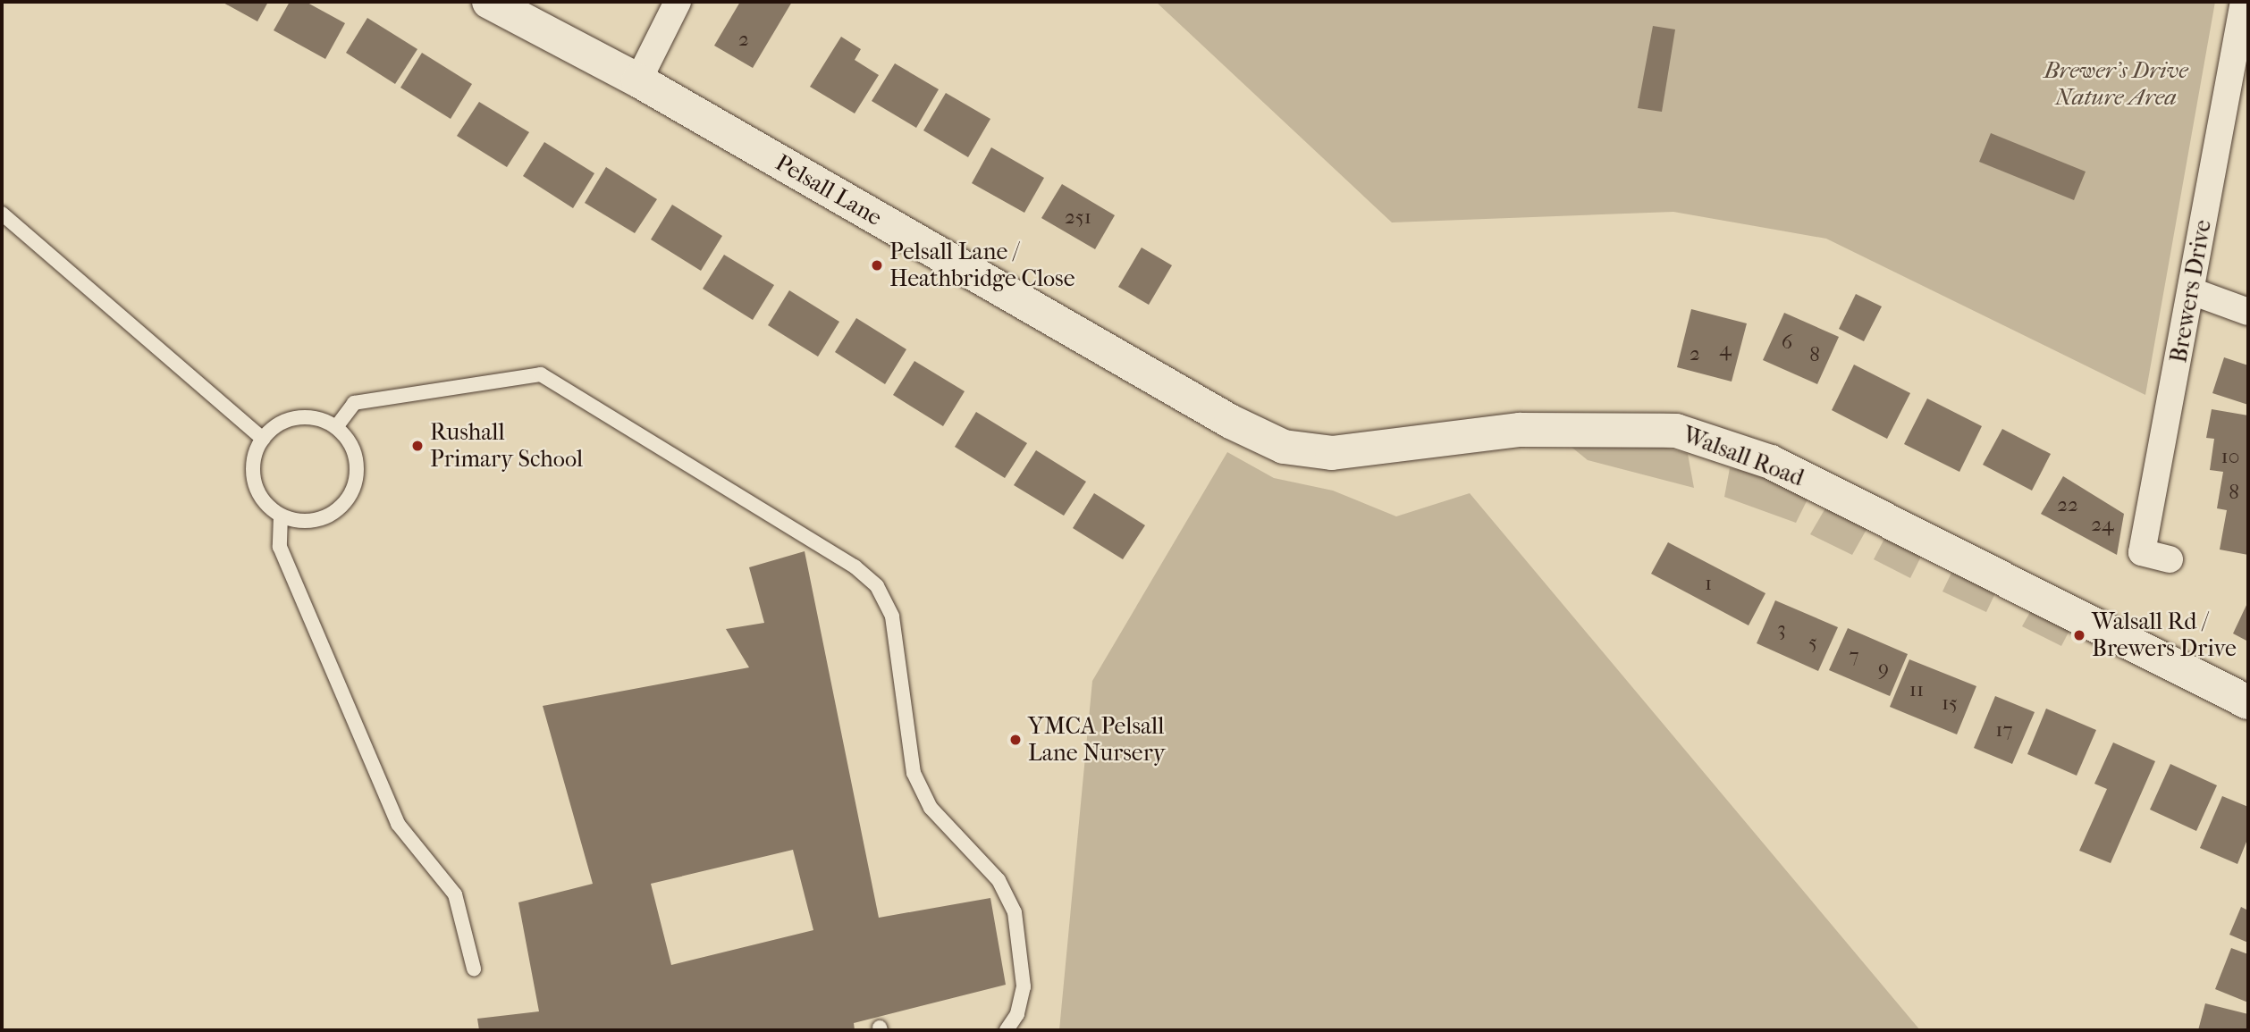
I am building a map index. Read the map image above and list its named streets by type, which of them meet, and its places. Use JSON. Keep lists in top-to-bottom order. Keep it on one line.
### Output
{"streets":{"main road":["Pelsall Lane","Walsall Road"],"street":["Brewers Drive"]},"crossings":[["Pelsall Lane","Walsall Road"]],"parks":["Brewer's Drive Nature Area"],"places":["Pelsall Lane / Heathbridge Close","Rushall Primary School","Walsall Rd / Brewers Drive","YMCA Pelsall Lane Nursery"],"house_numbers":["2","251","6","4","2","8","10","8","22","24","1","3","5","7","9","11","15","17"]}
